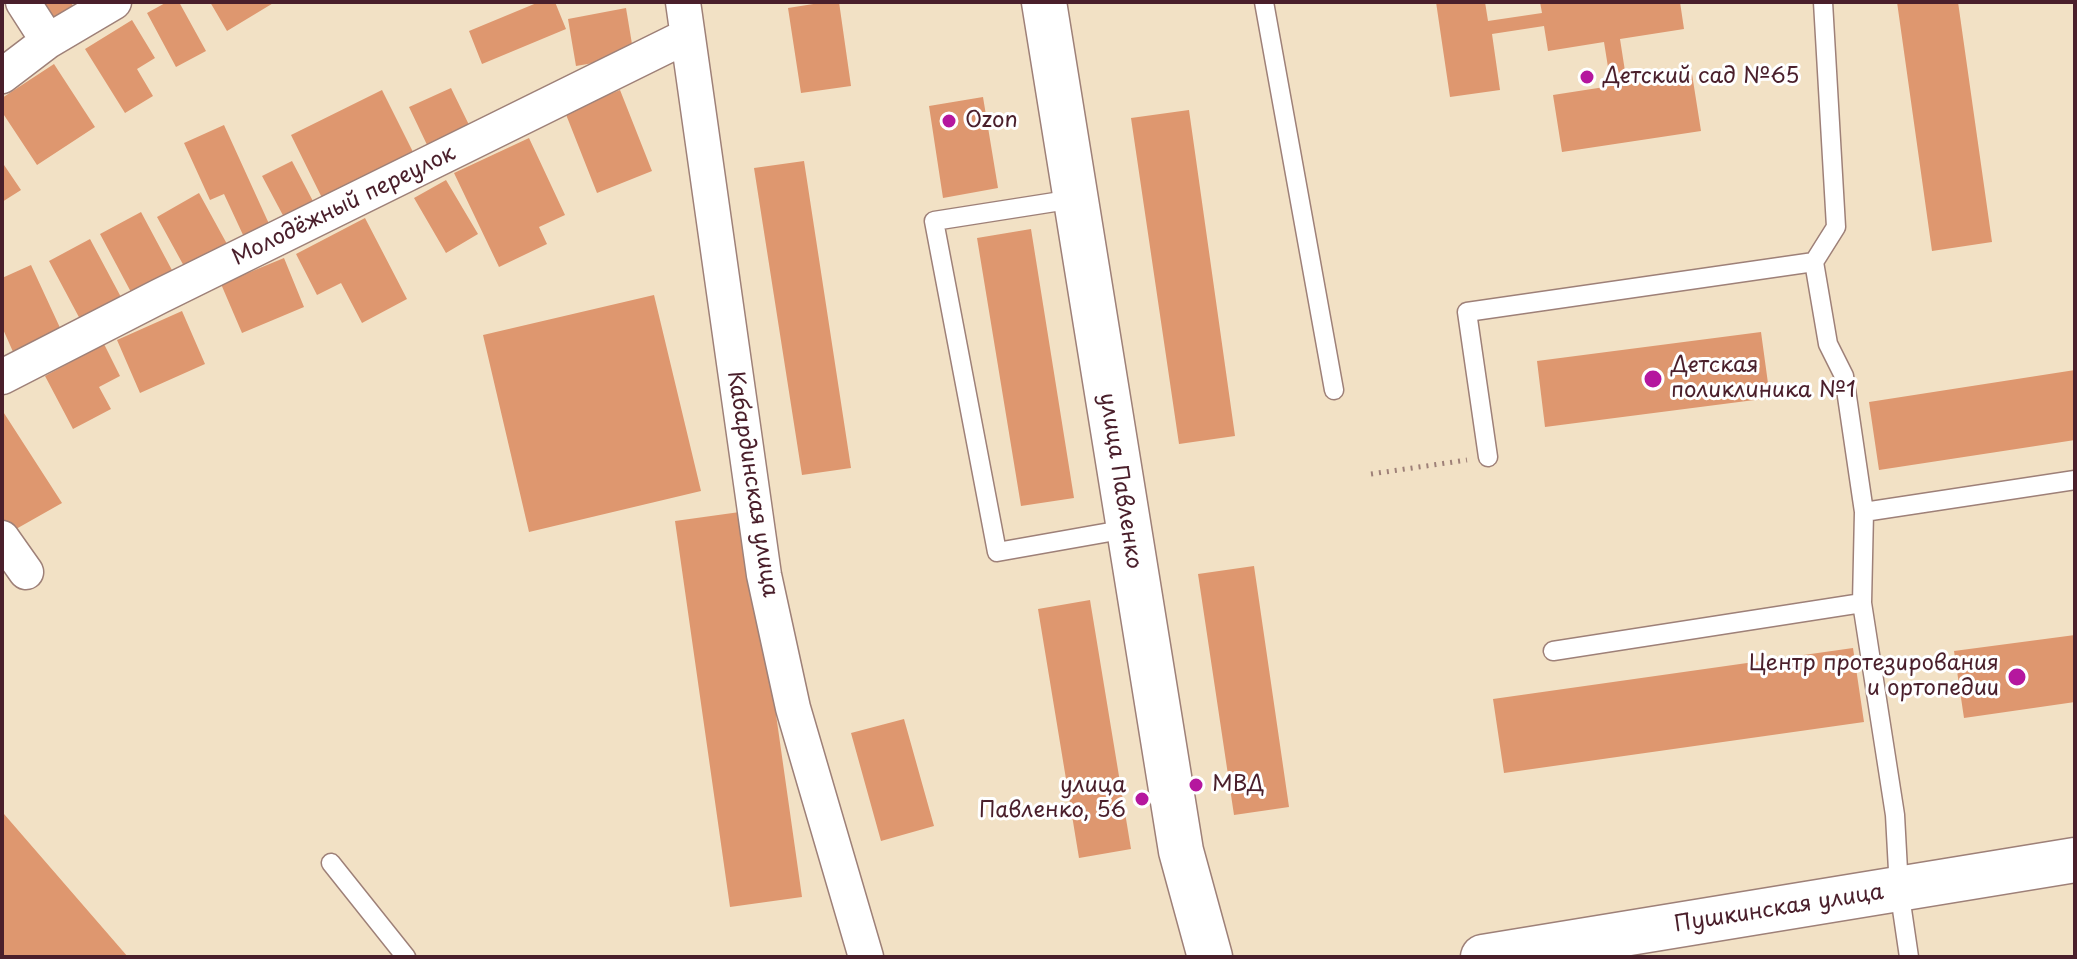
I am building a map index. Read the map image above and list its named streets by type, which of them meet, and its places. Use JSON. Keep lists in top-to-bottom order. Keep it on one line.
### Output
{"streets":{"main road":["улица Павленко","Пушкинская улица"],"street":["Молодёжный переулок","Кабардинская улица"]},"crossings":[["Молодёжный переулок","Кабардинская улица"]],"places":["Детский сад №65","Ozon","Детская поликлиника №1","Центр протезирования и ортопедии","МВД","улица Павленко, 56"]}
